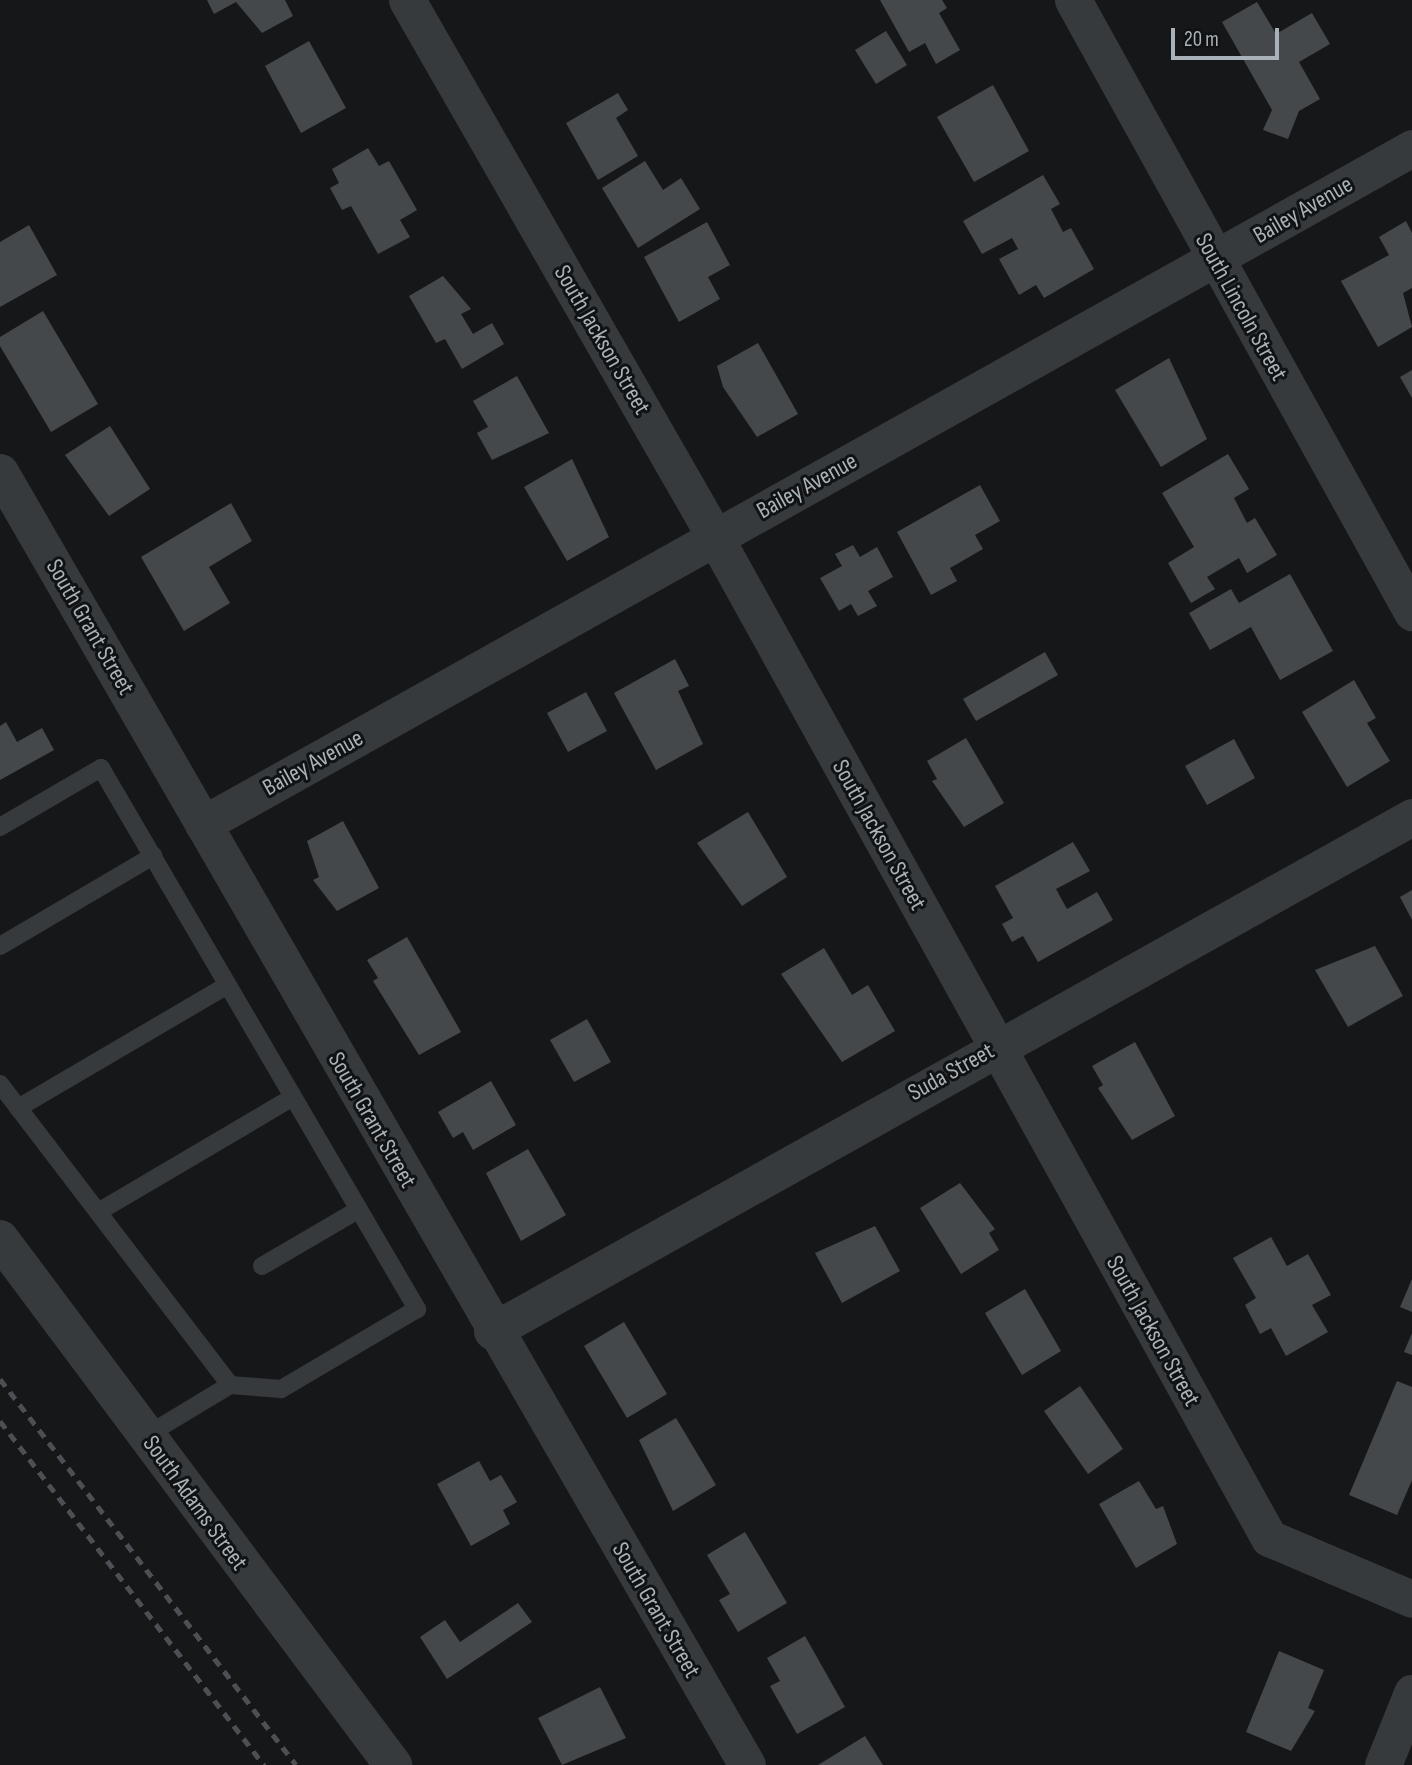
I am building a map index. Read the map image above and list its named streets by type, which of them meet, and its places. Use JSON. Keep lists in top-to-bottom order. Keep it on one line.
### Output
{"streets":{"street":["Bailey Avenue","South Lincoln Street","South Jackson Street","South Grant Street","Suda Street","South Adams Street"]},"crossings":[["Bailey Avenue","South Lincoln Street"],["Bailey Avenue","South Jackson Street"],["Bailey Avenue","South Grant Street"],["South Jackson Street","Suda Street"],["South Grant Street","Suda Street"]],"scale_bar":"20 m"}
